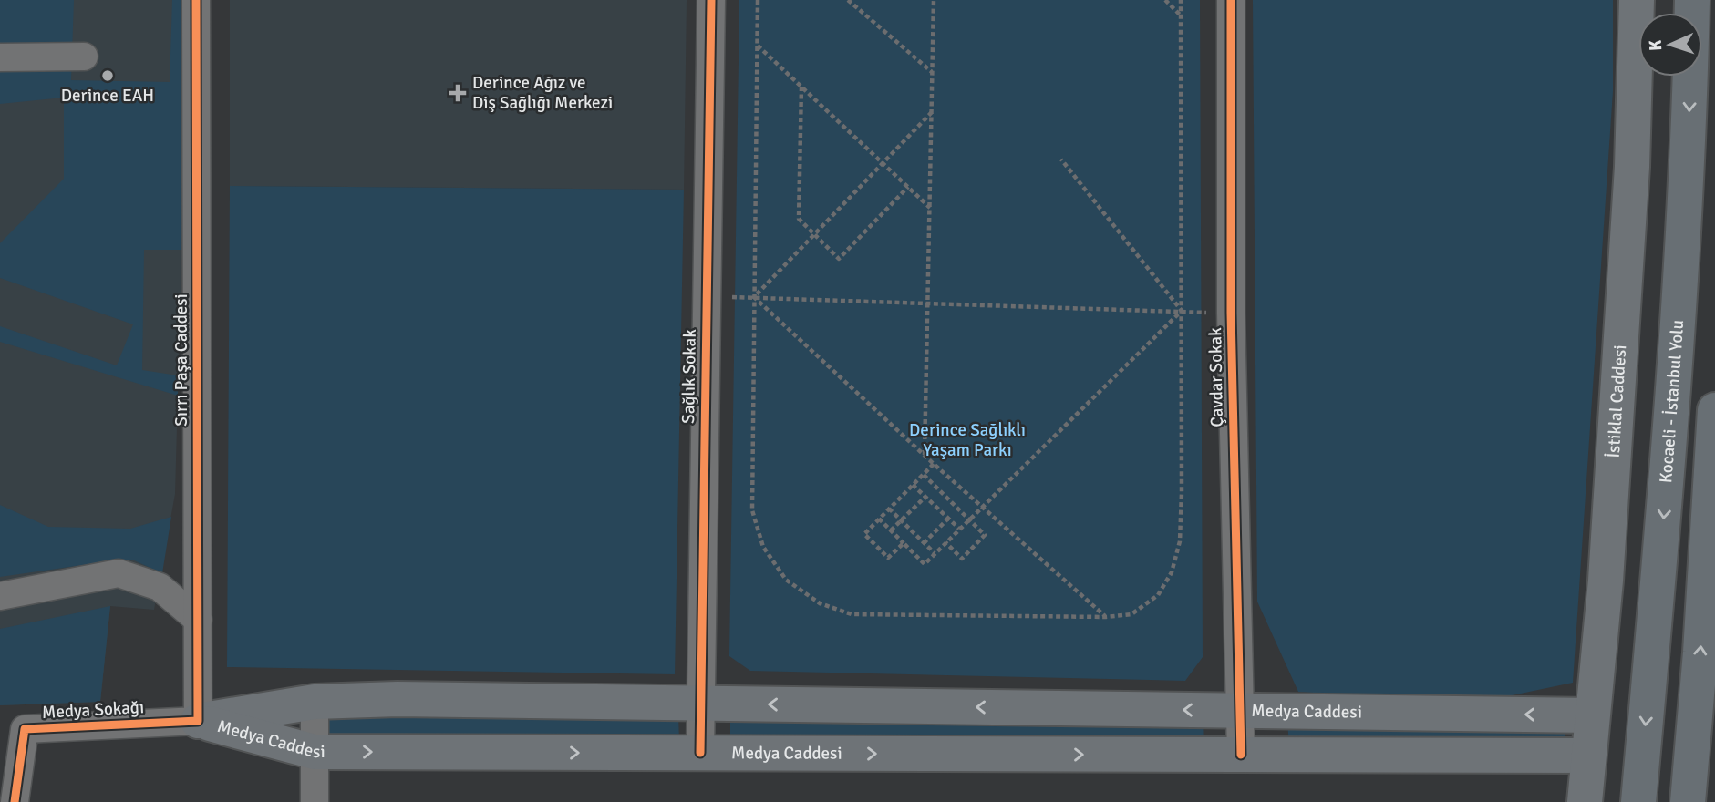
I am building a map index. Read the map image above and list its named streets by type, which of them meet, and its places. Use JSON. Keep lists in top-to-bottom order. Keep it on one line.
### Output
{"streets":{"highway":["Kocaeli - İstanbul Yolu"],"main road":["İstiklal Caddesi","Medya Caddesi"],"street":["Sırrı Paşa Caddesi","Sağlık Sokak","Çavdar Sokak","Medya Sokağı"]},"crossings":[["Sırrı Paşa Caddesi","Medya Sokağı"],["Sırrı Paşa Caddesi","Medya Caddesi"],["Sağlık Sokak","Medya Caddesi"],["Çavdar Sokak","Medya Caddesi"],["İstiklal Caddesi","Medya Caddesi"],["Medya Sokağı","Medya Caddesi"]],"parks":["Derince Sağlıklı Yaşam Parkı"],"places":{"other":["Derince EAH"],"health":["Derince Ağız ve Diş Sağlığı Merkezi"]},"north":"left"}
